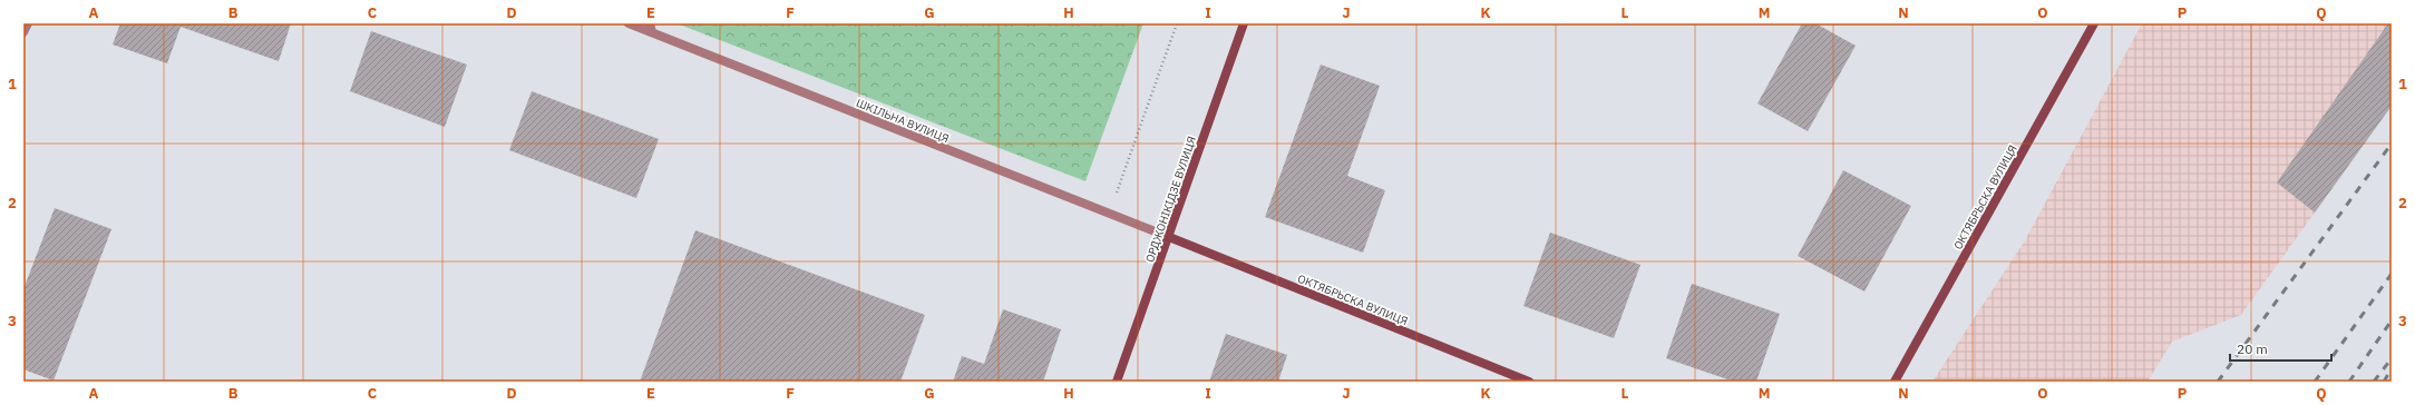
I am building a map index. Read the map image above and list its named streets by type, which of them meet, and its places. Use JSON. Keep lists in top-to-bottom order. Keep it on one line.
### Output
{"streets":{"main road":["ОКТЯБРЬСКА ВУЛИЦЯ","ОРДЖОНІКІДЗЕ ВУЛИЦЯ"],"street":["ШКІЛЬНА ВУЛИЦЯ"]},"crossings":[["ШКІЛЬНА ВУЛИЦЯ","ОКТЯБРЬСКА ВУЛИЦЯ"],["ШКІЛЬНА ВУЛИЦЯ","ОРДЖОНІКІДЗЕ ВУЛИЦЯ"],["ОКТЯБРЬСКА ВУЛИЦЯ","ОРДЖОНІКІДЗЕ ВУЛИЦЯ"]],"scale_bar":"20 m","grid":{"columns":["A","B","C","D","E","F","G","H","I","J","K","L","M","N","O","P","Q"],"rows":["1","2","3"]}}
